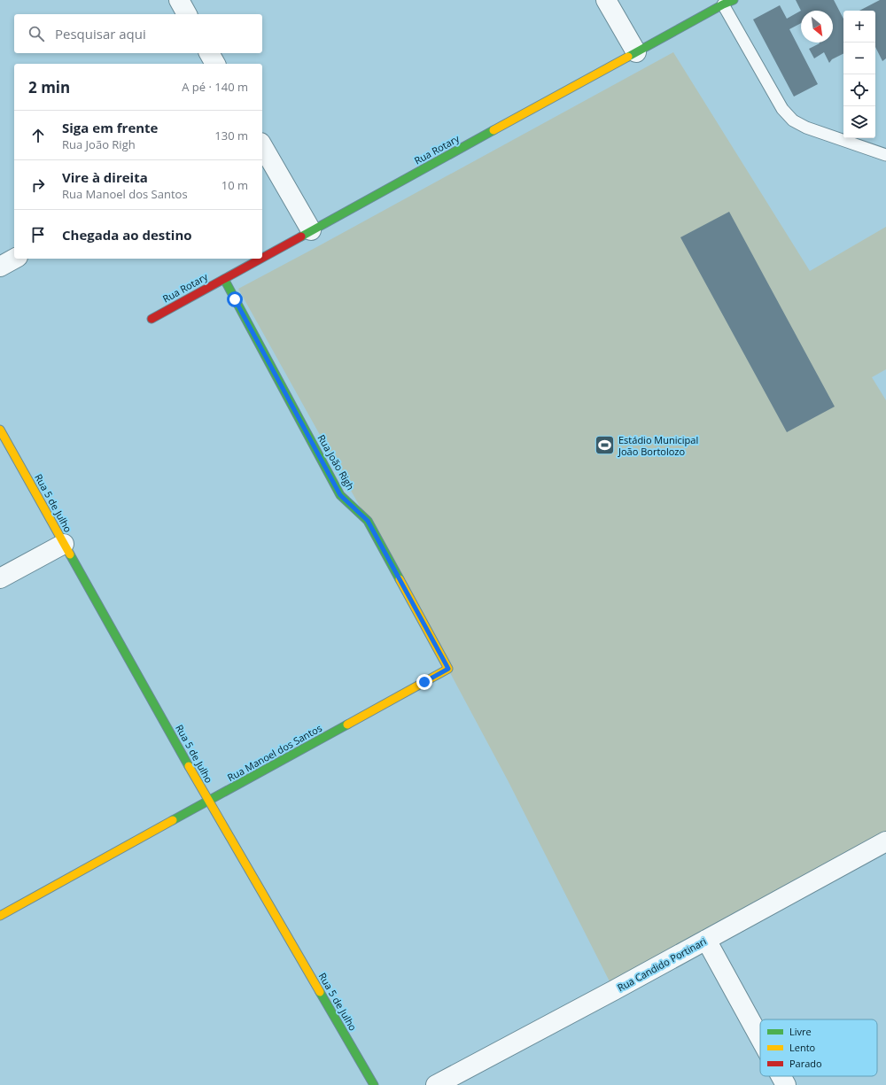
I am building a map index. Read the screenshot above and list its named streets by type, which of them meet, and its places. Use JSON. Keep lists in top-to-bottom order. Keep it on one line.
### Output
{"streets":{"street":["Rua Rotary","Rua João Righ","Rua 5 de Julho","Rua Manoel dos Santos","Rua Candido Portinari"]},"crossings":[["Rua Rotary","Rua João Righ"],["Rua João Righ","Rua Manoel dos Santos"],["Rua 5 de Julho","Rua Manoel dos Santos"]],"places":{"sports":["Estádio Municipal João Bortolozo"]},"legend":["Livre","Lento","Parado"],"north":"bottom right","page":{"map_buttons":["+","−"],"search":"Pesquisar aqui","heading":["2 min","A pé · 140 m"],"list":[["Siga em frente","Rua João Righ","130 m"],["Vire à direita","Rua Manoel dos Santos","10 m"],"Chegada ao destino"]}}
